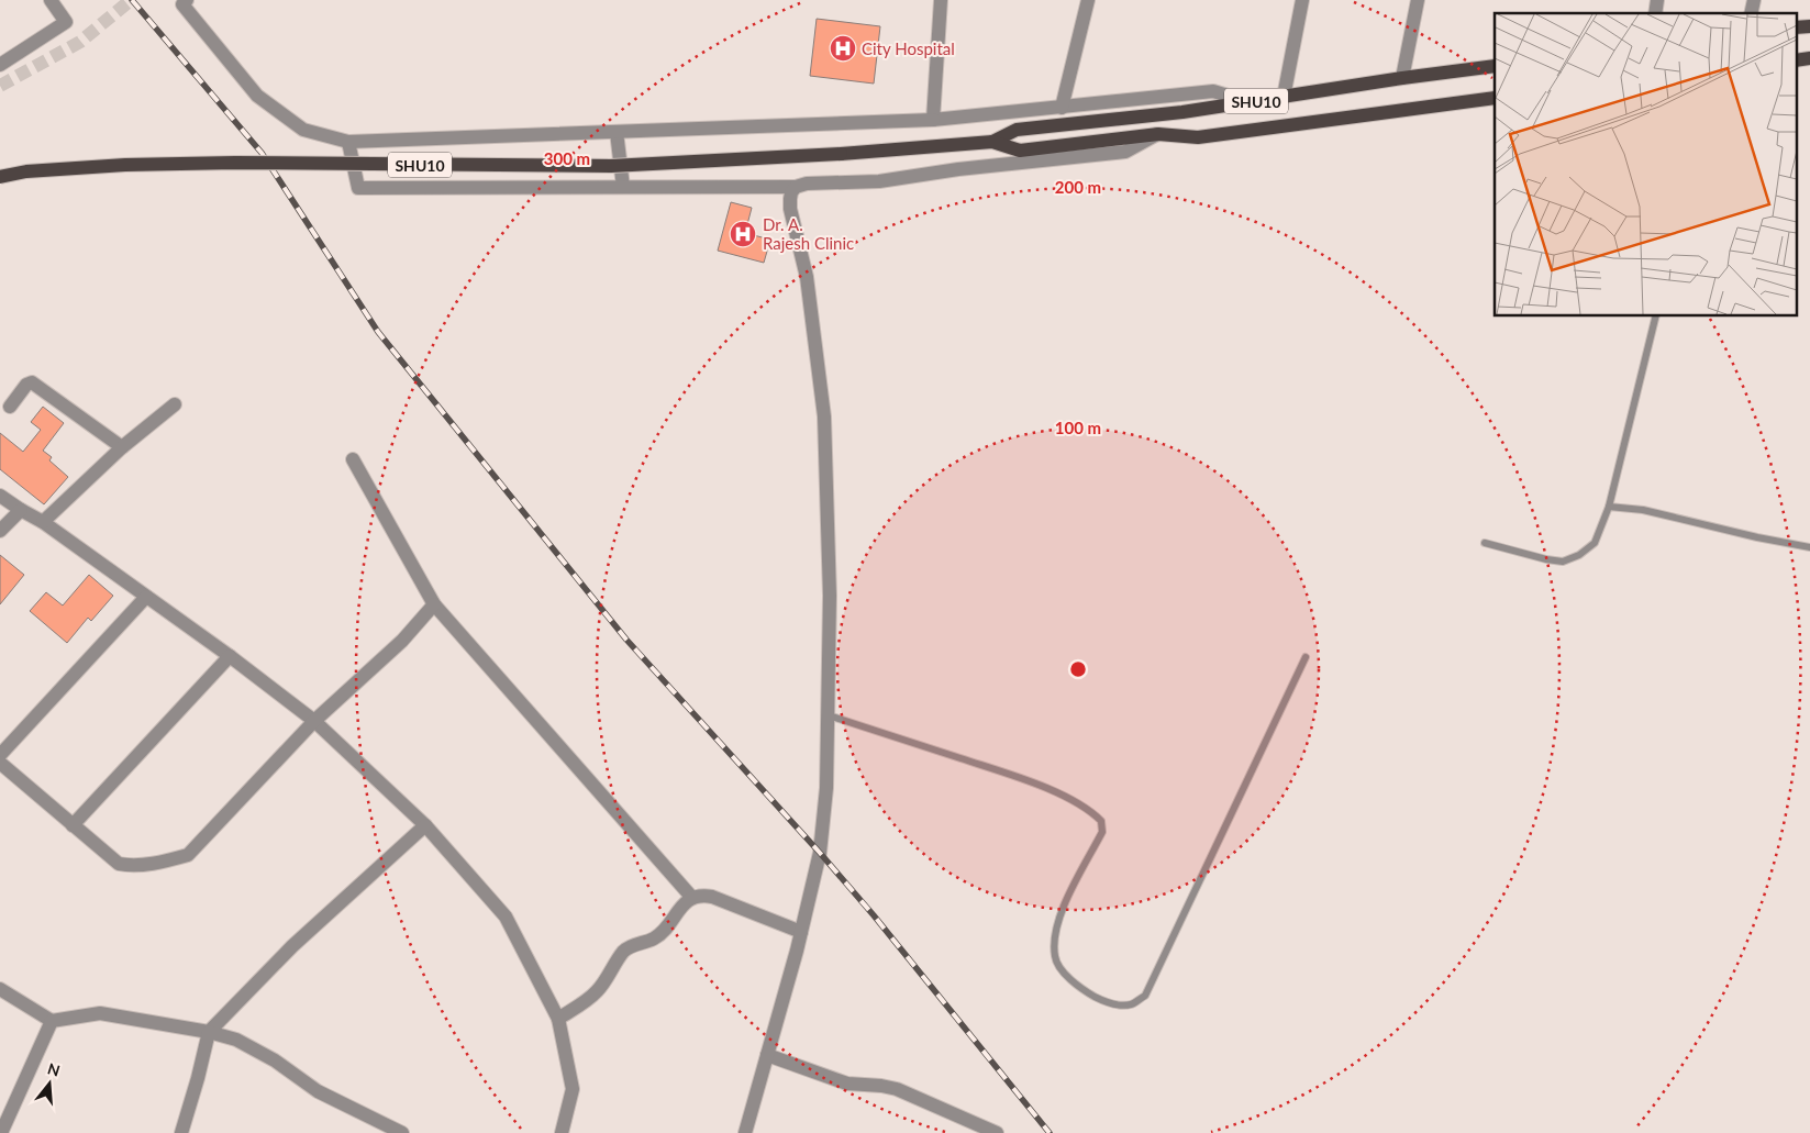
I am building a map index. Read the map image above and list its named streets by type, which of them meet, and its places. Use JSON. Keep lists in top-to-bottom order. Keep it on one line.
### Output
{"streets":{"main road":["SHU10"]},"places":{"hospital":["City Hospital","Dr. A. Rajesh Clinic"]},"north":"top","rings":["300 m","200 m","100 m"]}
